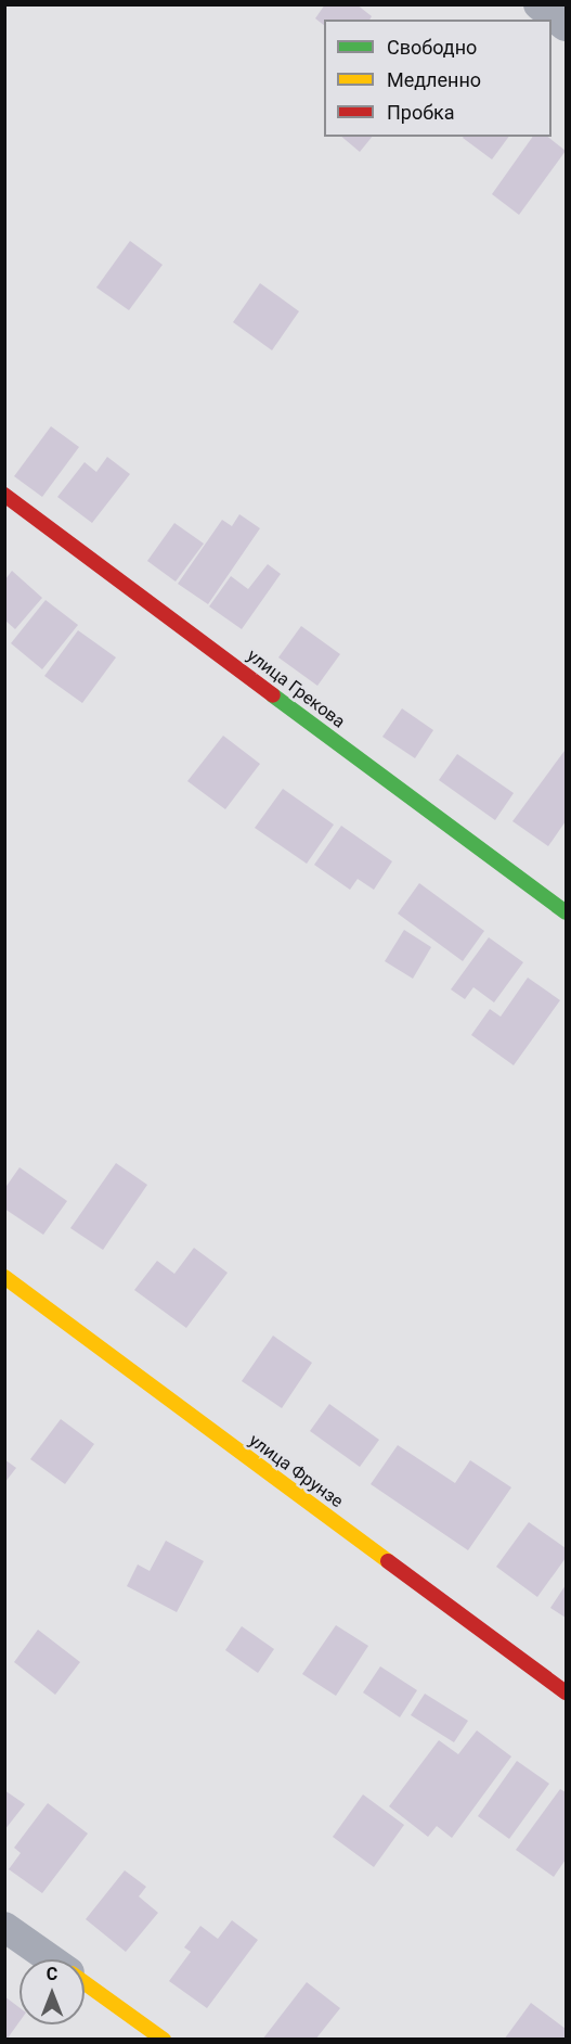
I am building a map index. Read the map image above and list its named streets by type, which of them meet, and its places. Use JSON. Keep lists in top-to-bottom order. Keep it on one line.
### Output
{"streets":{"street":["улица Грекова","улица Фрунзе"]},"legend":["Свободно","Медленно","Пробка"],"north":"top"}
